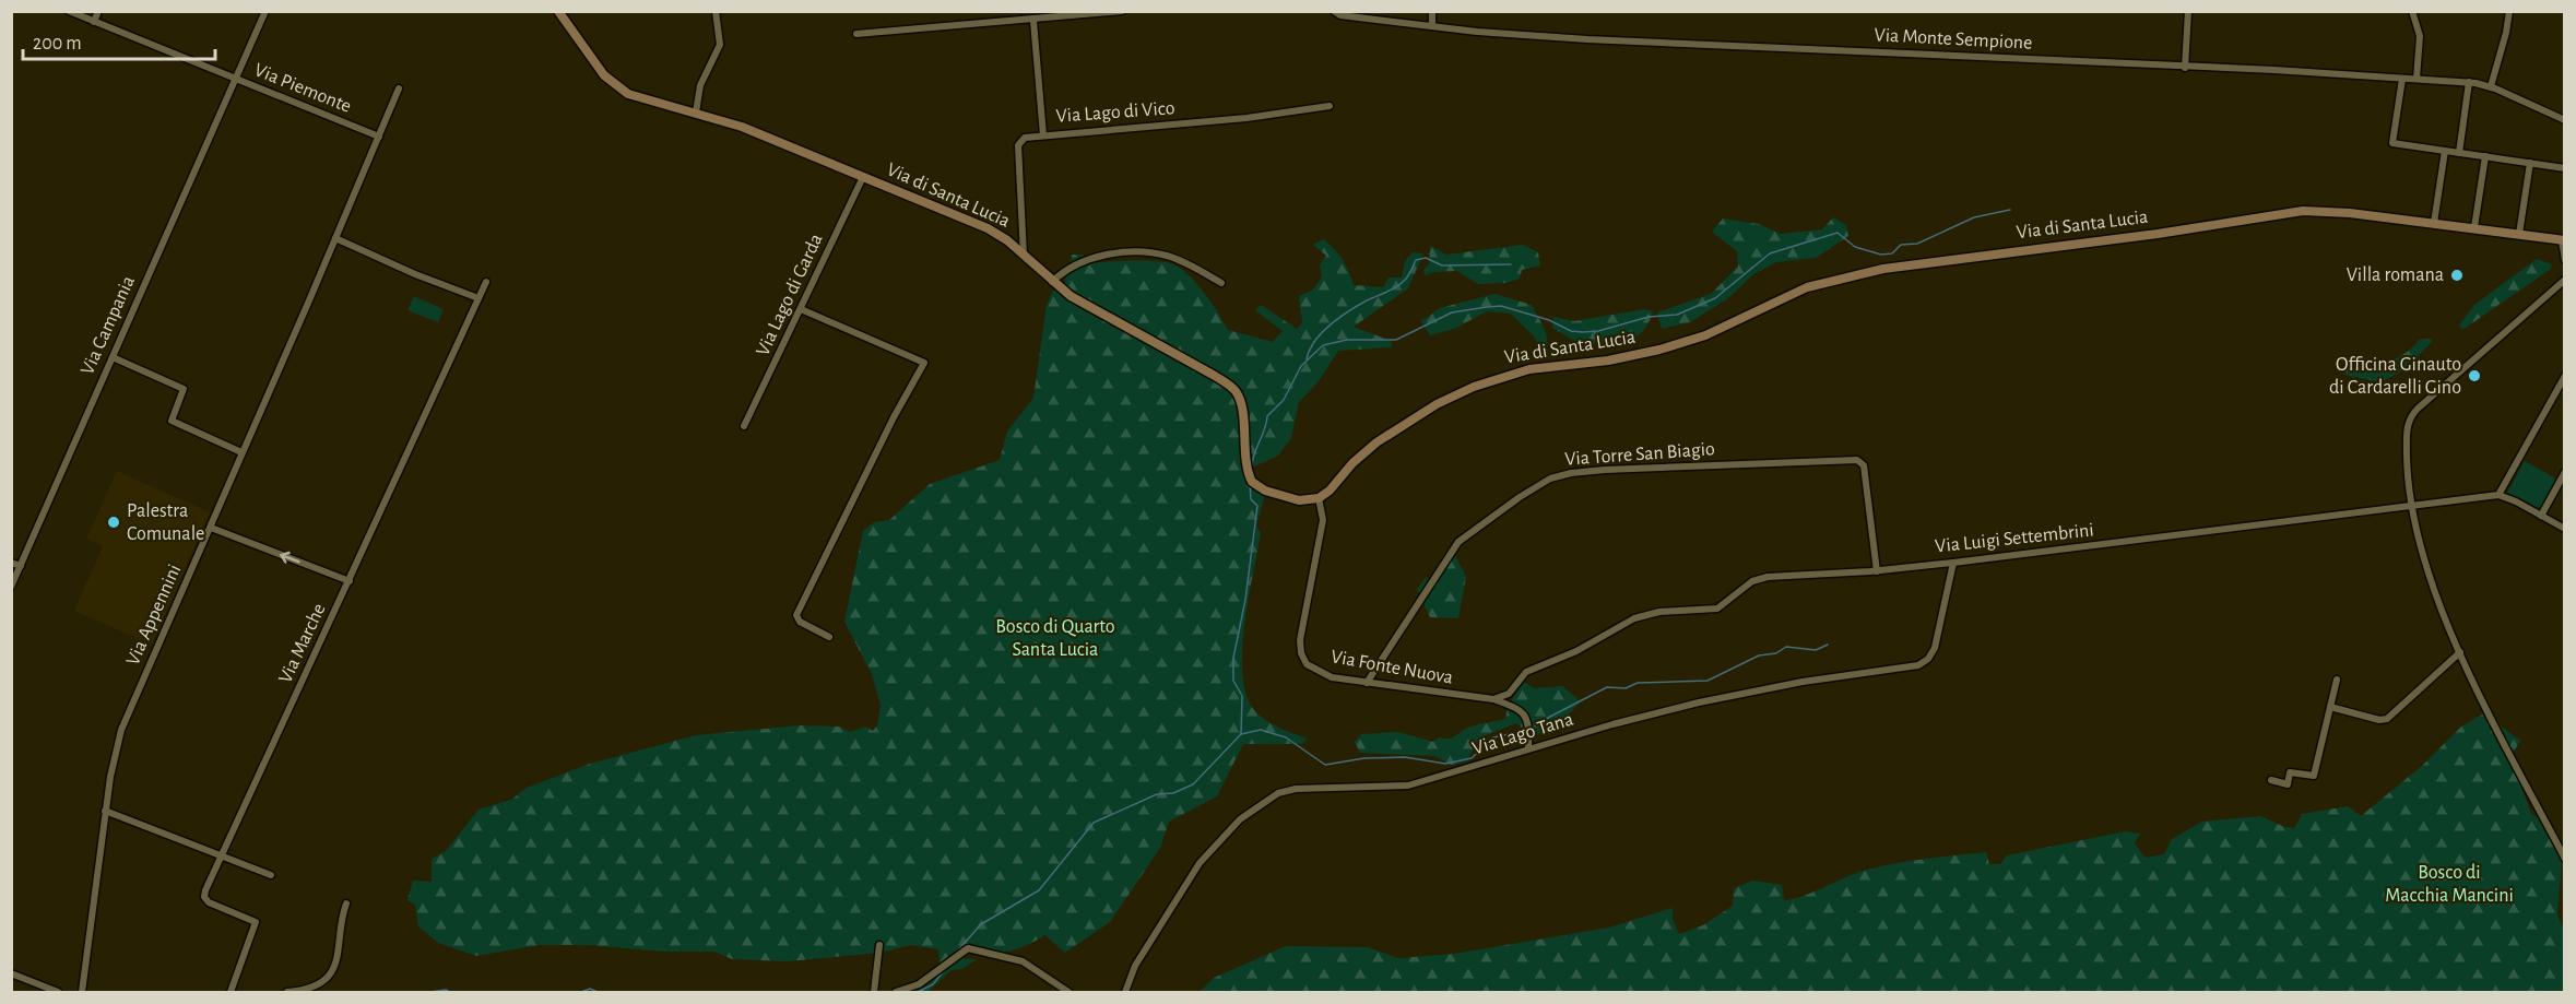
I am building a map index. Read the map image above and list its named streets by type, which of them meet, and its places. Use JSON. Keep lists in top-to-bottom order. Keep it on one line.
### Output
{"streets":{"street":["Via Monte Sempione","Via Piemonte","Via Lago di Vico","Via di Santa Lucia","Via Lago di Garda","Via Campania","Via Torre San Biagio","Via Luigi Settembrini","Via Appennini","Via Marche","Via Fonte Nuova","Via Lago Tana"]},"crossings":[["Via Piemonte","Via Campania"],["Via Piemonte","Via Appennini"],["Via Lago di Vico","Via di Santa Lucia"],["Via di Santa Lucia","Via Lago di Garda"],["Via di Santa Lucia","Via Fonte Nuova"],["Via Torre San Biagio","Via Luigi Settembrini"],["Via Torre San Biagio","Via Fonte Nuova"],["Via Luigi Settembrini","Via Fonte Nuova"],["Via Luigi Settembrini","Via Lago Tana"],["Via Fonte Nuova","Via Lago Tana"]],"parks":["Bosco di Quarto Santa Lucia","Bosco di Macchia Mancini"],"places":["Villa romana","Officina Ginauto di Cardarelli Gino","Palestra Comunale"],"scale_bar":"200 m"}
